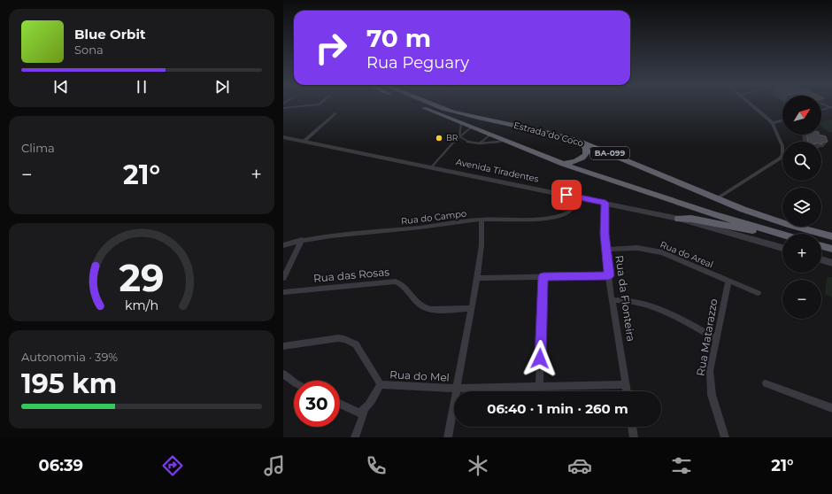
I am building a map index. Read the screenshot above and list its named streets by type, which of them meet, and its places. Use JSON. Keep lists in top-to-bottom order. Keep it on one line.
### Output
{"streets":{"highway":["Estrada do Coco","BA-099"],"street":["Avenida Tiradentes","Rua do Campo","Rua do Areal","Rua das Rosas","Rua da Flonteira","Rua Matarazzo","Rua do Mel"]},"crossings":[["Avenida Tiradentes","Rua do Campo"],["Avenida Tiradentes","Rua da Flonteira"],["Rua do Areal","Rua da Flonteira"],["Rua do Areal","Rua Matarazzo"],["Rua da Flonteira","Rua do Mel"]],"places":["BR"],"north":"top right","page":{"turn":["70 m","Rua Peguary"],"song":["Blue Orbit","Sona"],"map_buttons":["+","−"],"tile":["Clima",["Autonomia · 39%","195 km"]],"heat":["−","21°","+"],"limit":"30","trip":"06:40 · 1 min · 260 m","tabs":["06:39","21°"],"gauge":["29","km/h"]}}
